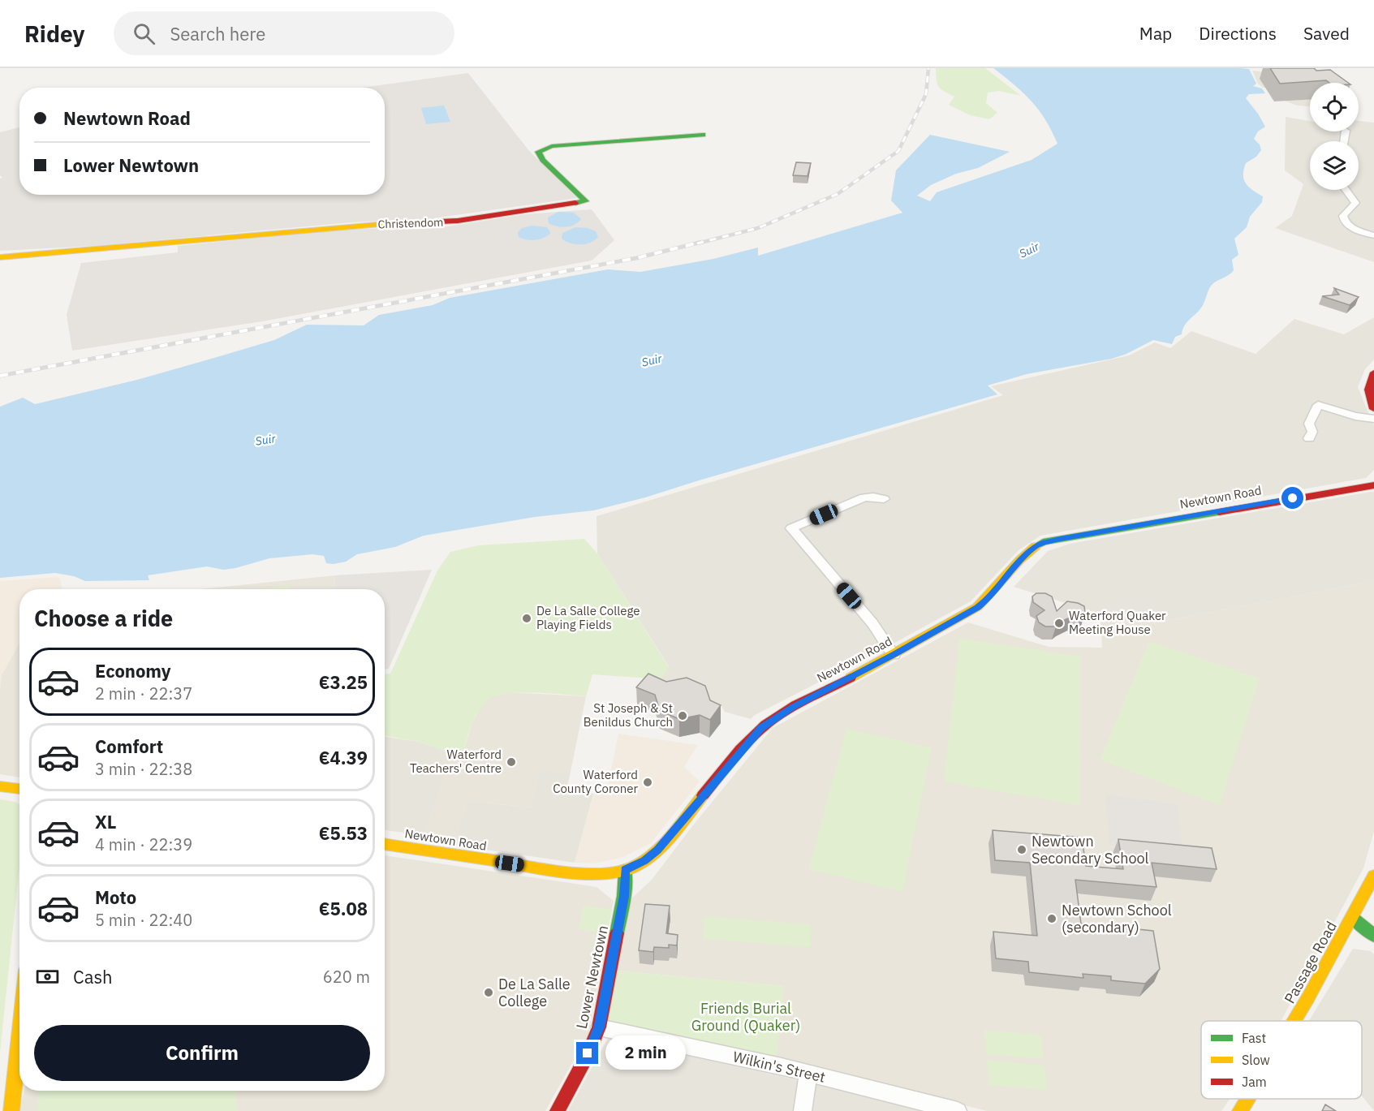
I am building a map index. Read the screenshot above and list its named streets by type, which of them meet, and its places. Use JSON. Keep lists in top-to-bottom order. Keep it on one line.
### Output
{"streets":{"street":["Christendom","Newtown Road","Passage Road","Lower Newtown","Wilkin's Street"]},"crossings":[["Newtown Road","Lower Newtown"],["Lower Newtown","Wilkin's Street"]],"water":["Suir"],"parks":["Friends Burial Ground (Quaker)"],"places":["De La Salle College Playing Fields","Waterford Quaker Meeting House","St Joseph & St Benildus Church","Waterford Teachers' Centre","Waterford County Coroner","Newtown Secondary School","Newtown School (secondary)","De La Salle College"],"legend":["Fast","Slow","Jam"],"page":{"header":"Ridey","search":"Search here","nav":["Map","Directions","Saved"],"banner":["Newtown Road","Lower Newtown"],"heading":"Choose a ride","list":[{"name":"Economy","note":"2 min · 22:37","value":"€3.25"},{"name":"Comfort","note":"3 min · 22:38","value":"€4.39"},{"name":"XL","note":"4 min · 22:39","value":"€5.53"},{"name":"Moto","note":"5 min · 22:40","value":"€5.08"}],"pay":["Cash","620 m"],"buttons":"Confirm","bubble":"2 min"}}
